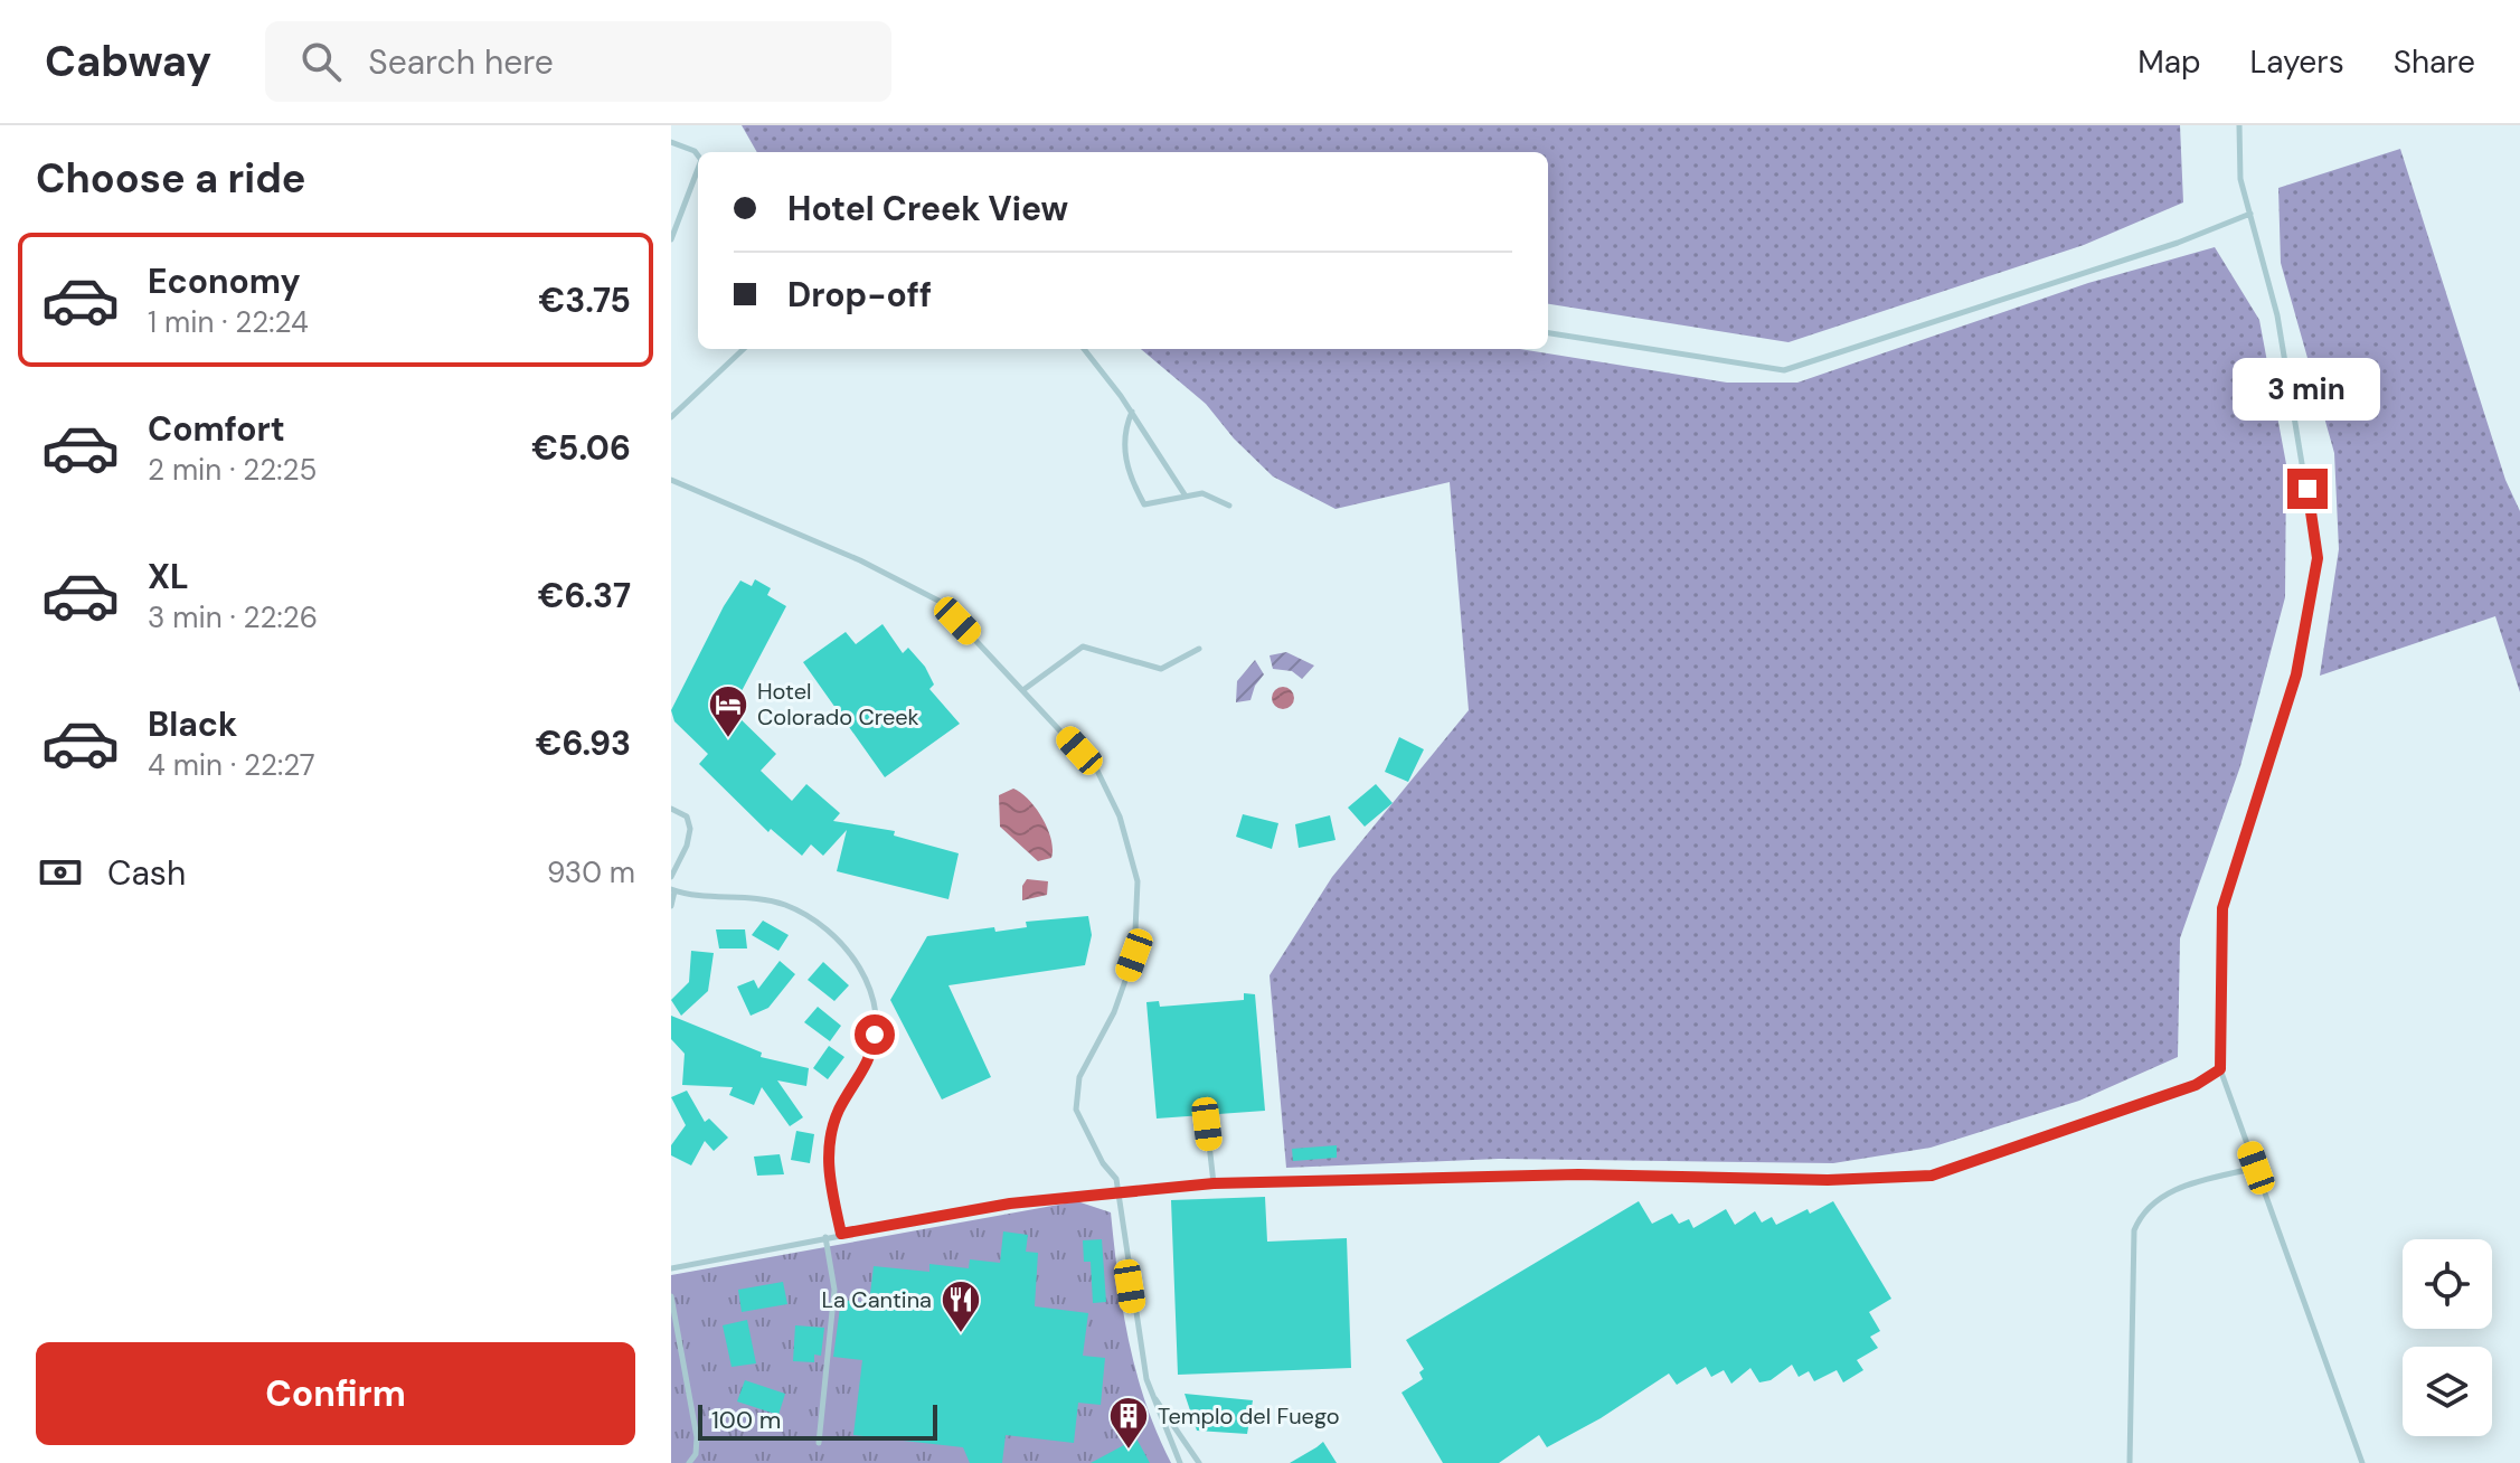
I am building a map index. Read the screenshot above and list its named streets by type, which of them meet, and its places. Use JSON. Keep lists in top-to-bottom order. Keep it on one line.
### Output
{"places":{"hotel":["Hotel Colorado Creek"],"restaurant":["La Cantina"],"building":["Templo del Fuego"]},"scale_bar":"100 m","page":{"header":"Cabway","search":"Search here","nav":["Map","Layers","Share"],"heading":"Choose a ride","banner":["Hotel Creek View","Drop-off"],"list":[{"name":"Economy","note":"1 min · 22:24","value":"€3.75"},{"name":"Comfort","note":"2 min · 22:25","value":"€5.06"},{"name":"XL","note":"3 min · 22:26","value":"€6.37"},{"name":"Black","note":"4 min · 22:27","value":"€6.93"}],"bubble":"3 min","pay":["Cash","930 m"],"buttons":"Confirm","scale":"100 m"}}
